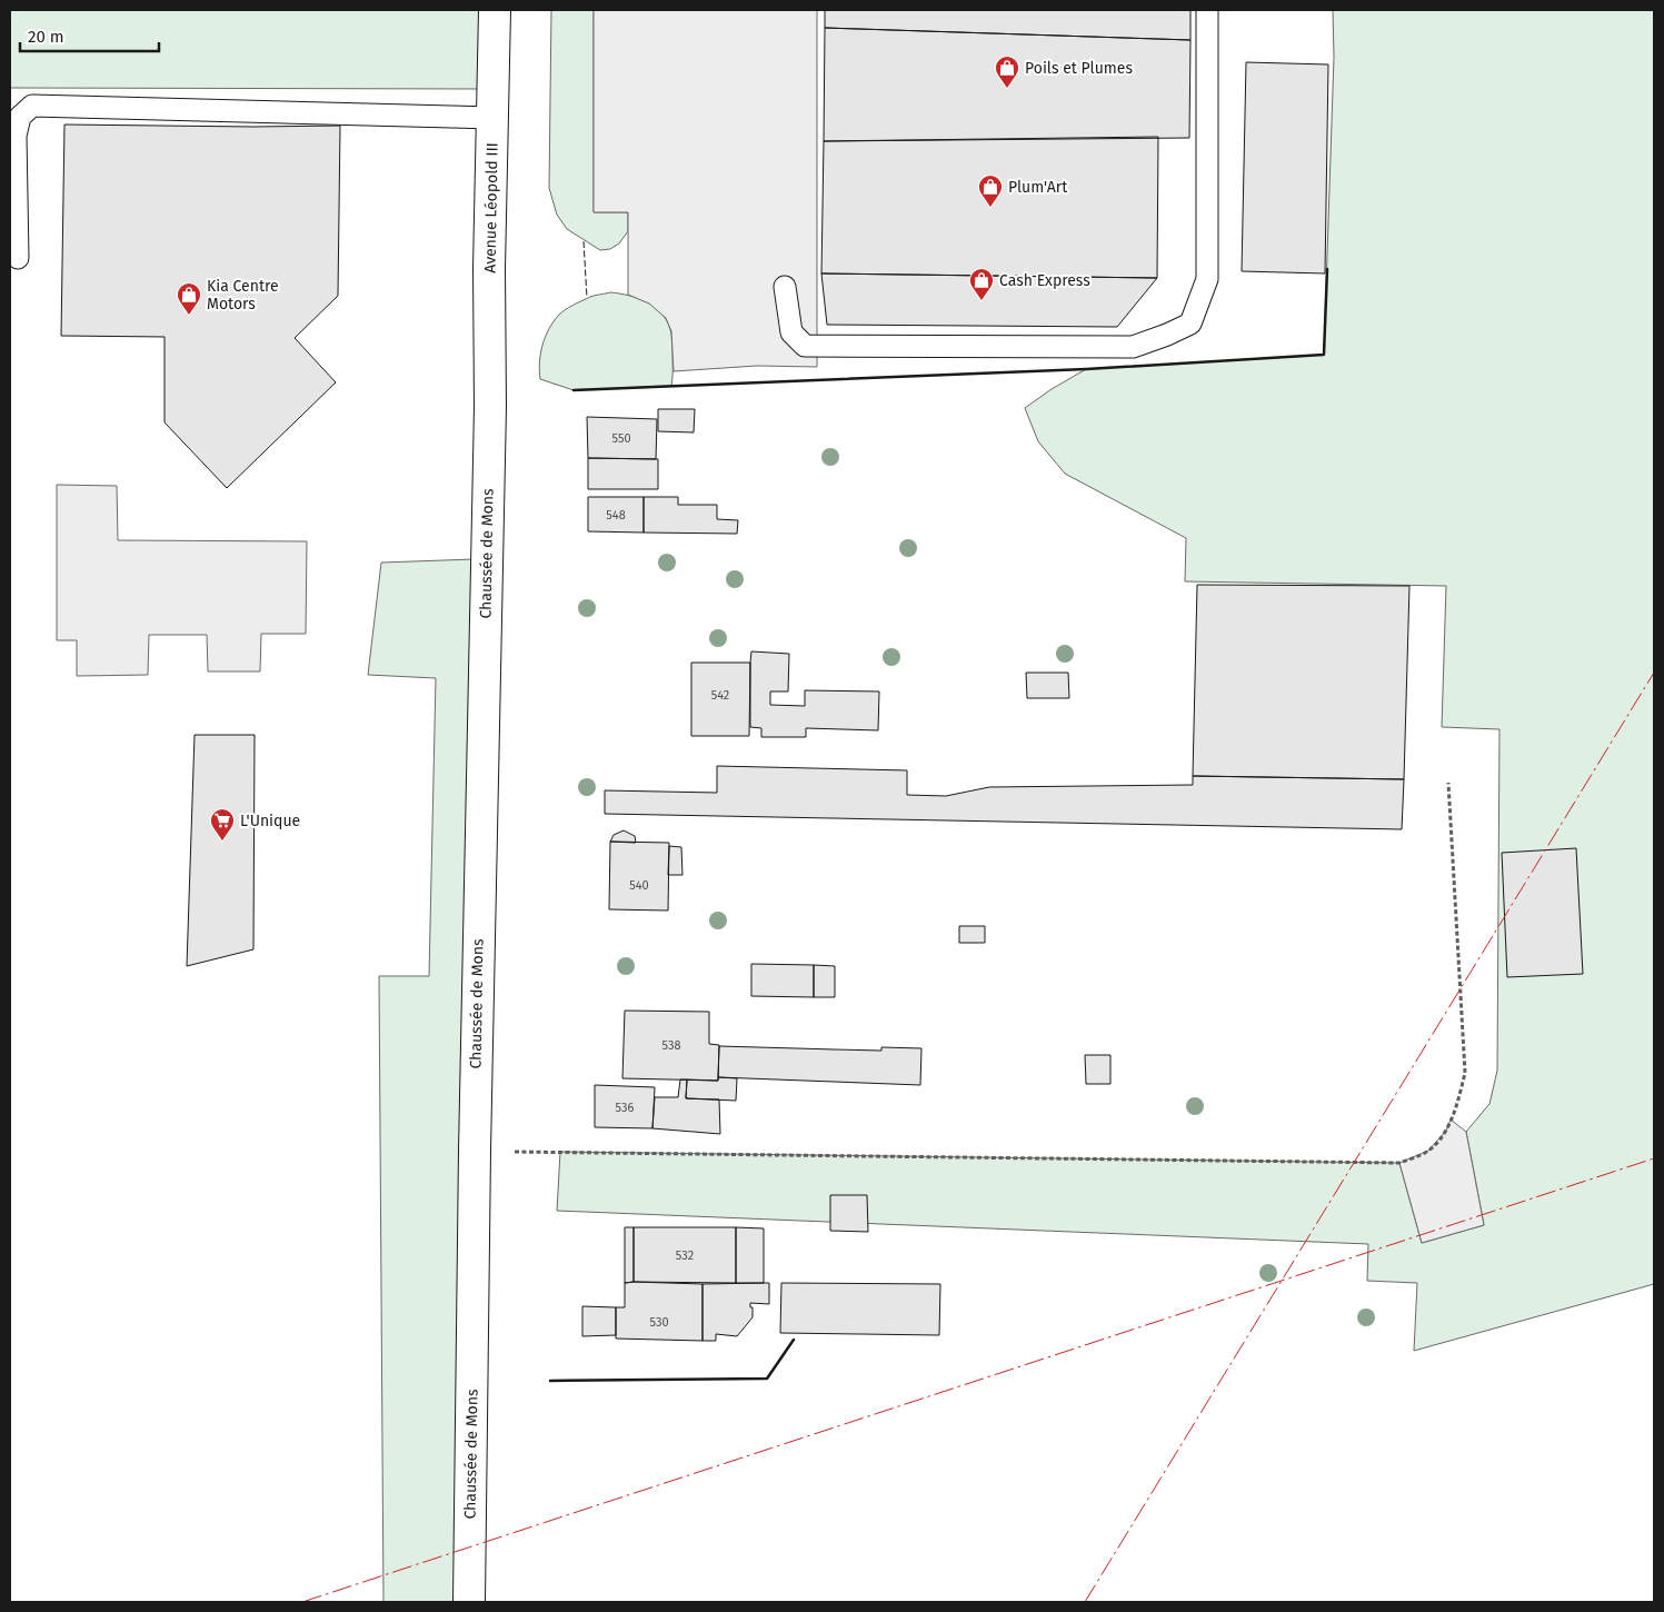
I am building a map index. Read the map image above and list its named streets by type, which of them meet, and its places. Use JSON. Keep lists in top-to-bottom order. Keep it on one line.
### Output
{"streets":{"main road":["Avenue Léopold III","Chaussée de Mons"]},"crossings":[["Avenue Léopold III","Chaussée de Mons"]],"places":{"shop":["Poils et Plumes","Plum'Art","Cash Express","Kia Centre Motors"],"supermarket":["L'Unique"]},"house_numbers":["550","548","542","540","538","536","532","530"],"scale_bar":"20 m"}
